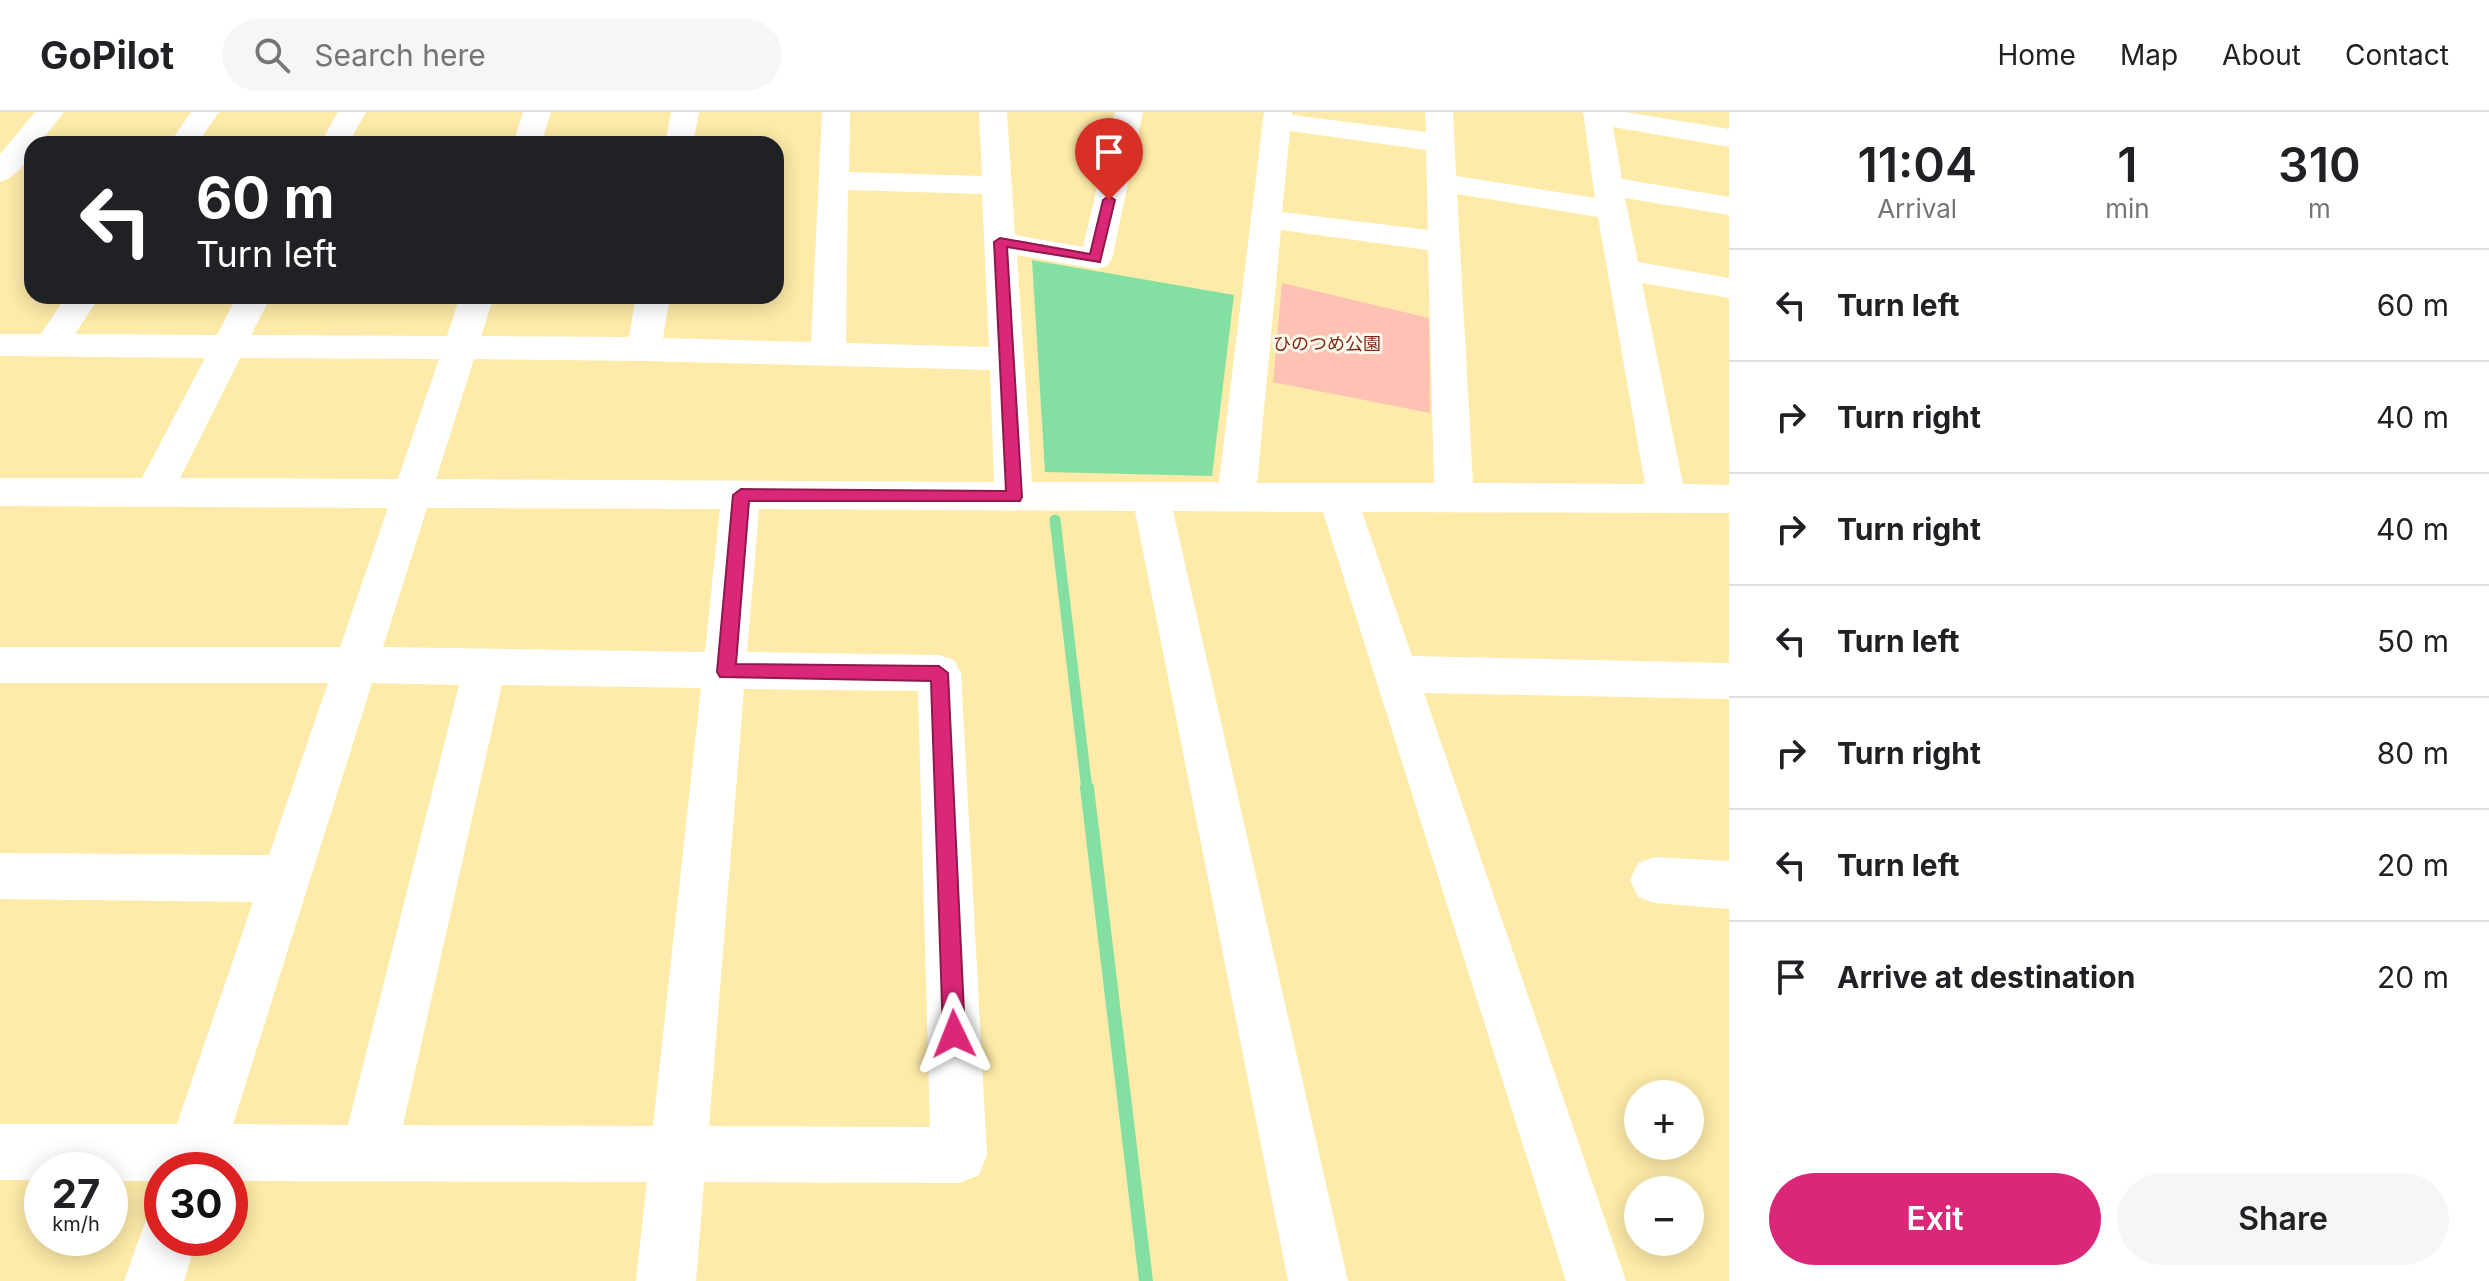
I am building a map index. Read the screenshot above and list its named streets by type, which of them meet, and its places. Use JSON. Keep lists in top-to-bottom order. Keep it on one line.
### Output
{"parks":["ひのつめ公園"],"page":{"header":"GoPilot","search":"Search here","nav":["Home","Map","About","Contact"],"eta":["11:04","Arrival","1","min","310","m"],"turn":["60 m","Turn left"],"list":[{"name":"Turn left","value":"60 m"},{"name":"Turn right","value":"40 m"},{"name":"Turn right","value":"40 m"},{"name":"Turn left","value":"50 m"},{"name":"Turn right","value":"80 m"},{"name":"Turn left","value":"20 m"},{"name":"Arrive at destination","value":"20 m"}],"map_buttons":["+","−"],"speed":"27 km/h","limit":"30","buttons":["Exit","Share"]}}
